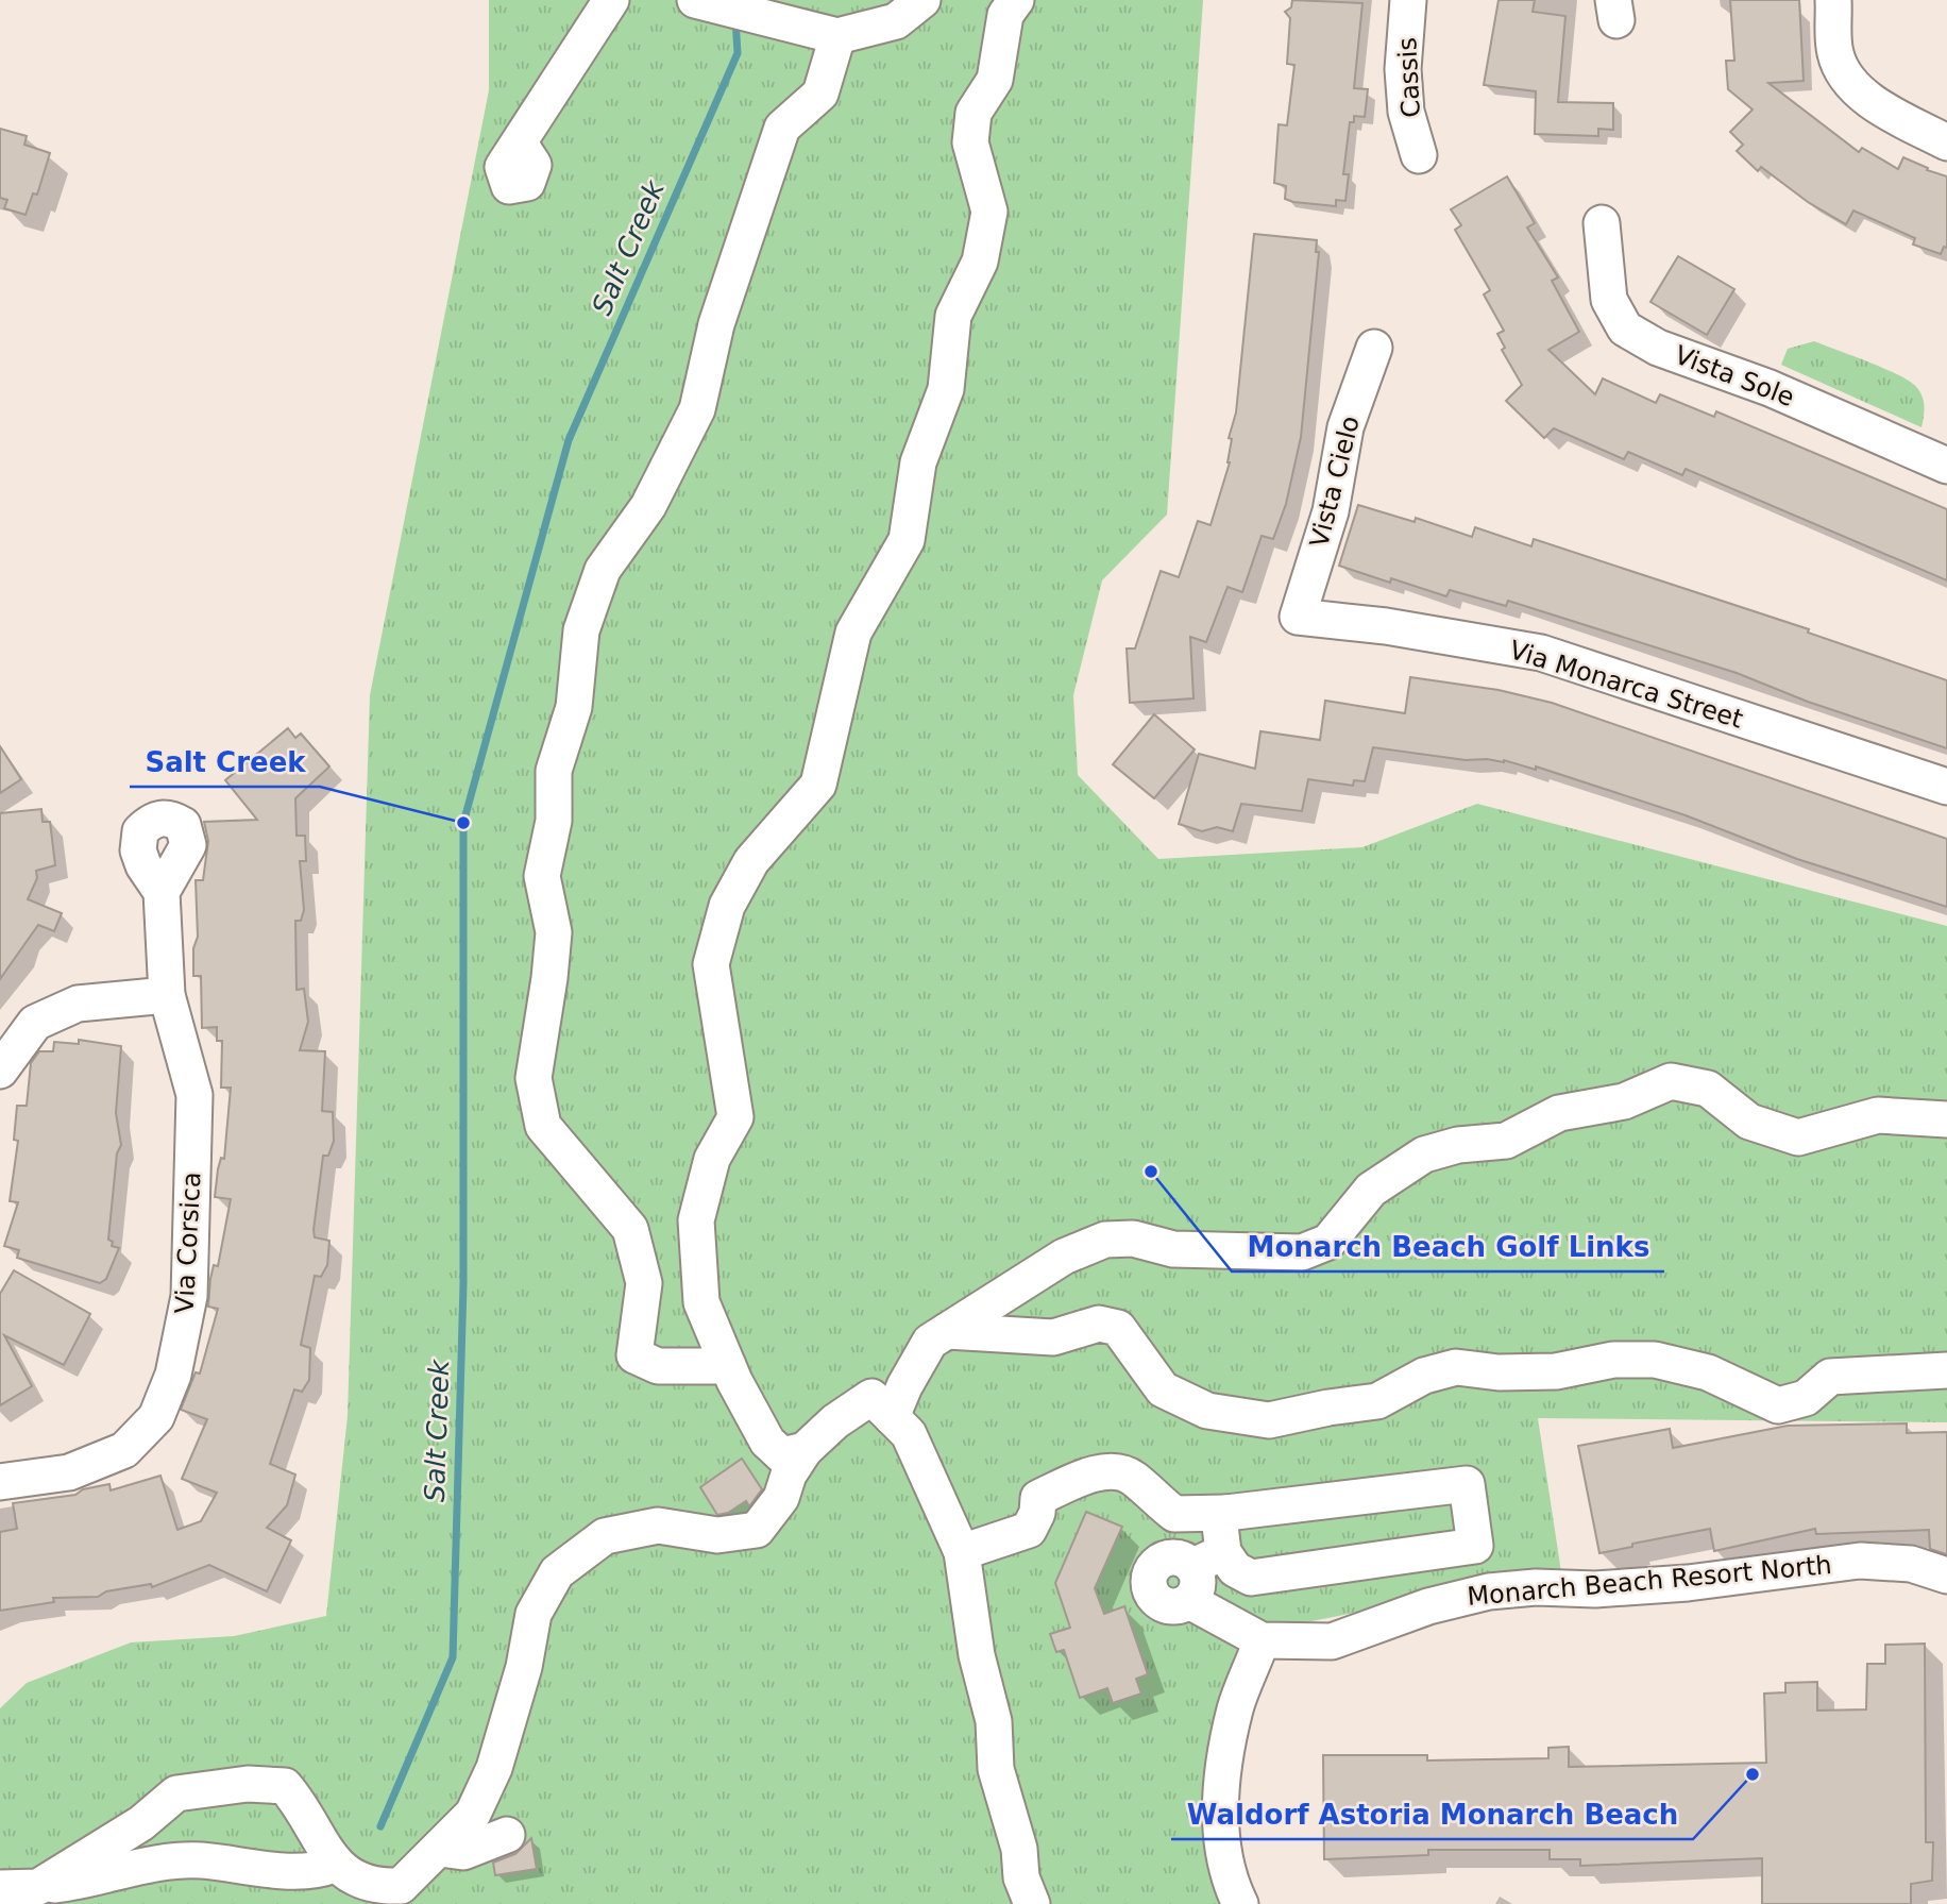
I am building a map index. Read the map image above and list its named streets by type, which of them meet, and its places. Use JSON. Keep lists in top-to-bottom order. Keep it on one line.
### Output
{"streets":{"street":["Cassis","Vista Sole","Vista Cielo","Via Monarca Street","Via Corsica","Monarch Beach Resort North"]},"crossings":[["Vista Cielo","Via Monarca Street"]],"water":["Salt Creek"],"places":["Salt Creek","Monarch Beach Golf Links","Waldorf Astoria Monarch Beach"]}
